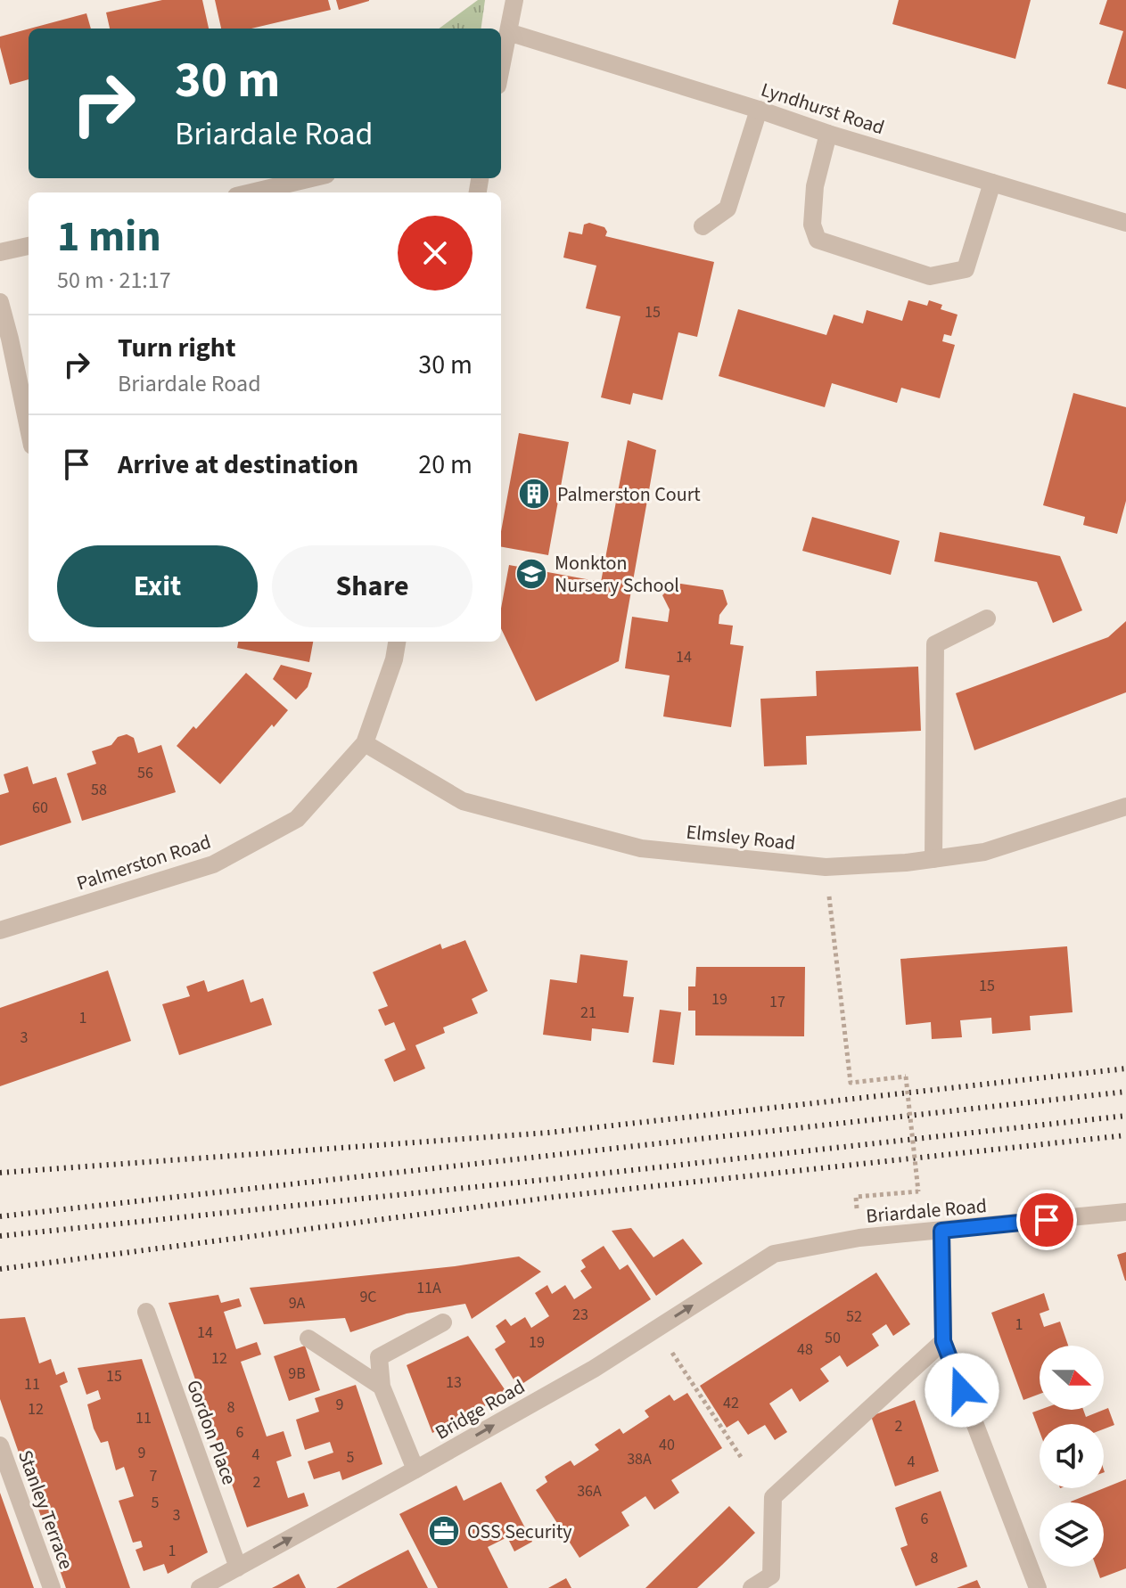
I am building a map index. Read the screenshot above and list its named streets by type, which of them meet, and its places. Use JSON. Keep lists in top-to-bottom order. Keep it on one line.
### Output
{"streets":{"street":["Lyndhurst Road","Elmsley Road","Palmerston Road","Briardale Road","Bridge Road","Gordon Place","Stanley Terrace"]},"crossings":[["Elmsley Road","Palmerston Road"],["Briardale Road","Bridge Road"],["Bridge Road","Gordon Place"]],"one_way":["Bridge Road"],"places":{"building":["Palmerston Court"],"school or university":["Monkton Nursery School"],"office":["OSS Security"]},"house_numbers":["15","14","56","58","60","15","19","17","21","1","3","11A","9C","9A","23","52","1","14","50","19","48","12","9B","15","13","11","42","9","8","12","11","2","6","40","9","4","5","38A","4","7","2","36A","5","3","6","1","8"],"north":"right","page":{"turn":["30 m","Briardale Road"],"heading":["1 min","50 m · 21:17"],"list":[{"name":"Turn right","note":"Briardale Road","value":"30 m"},{"name":"Arrive at destination","value":"20 m"}],"buttons":["Exit","Share"]}}
